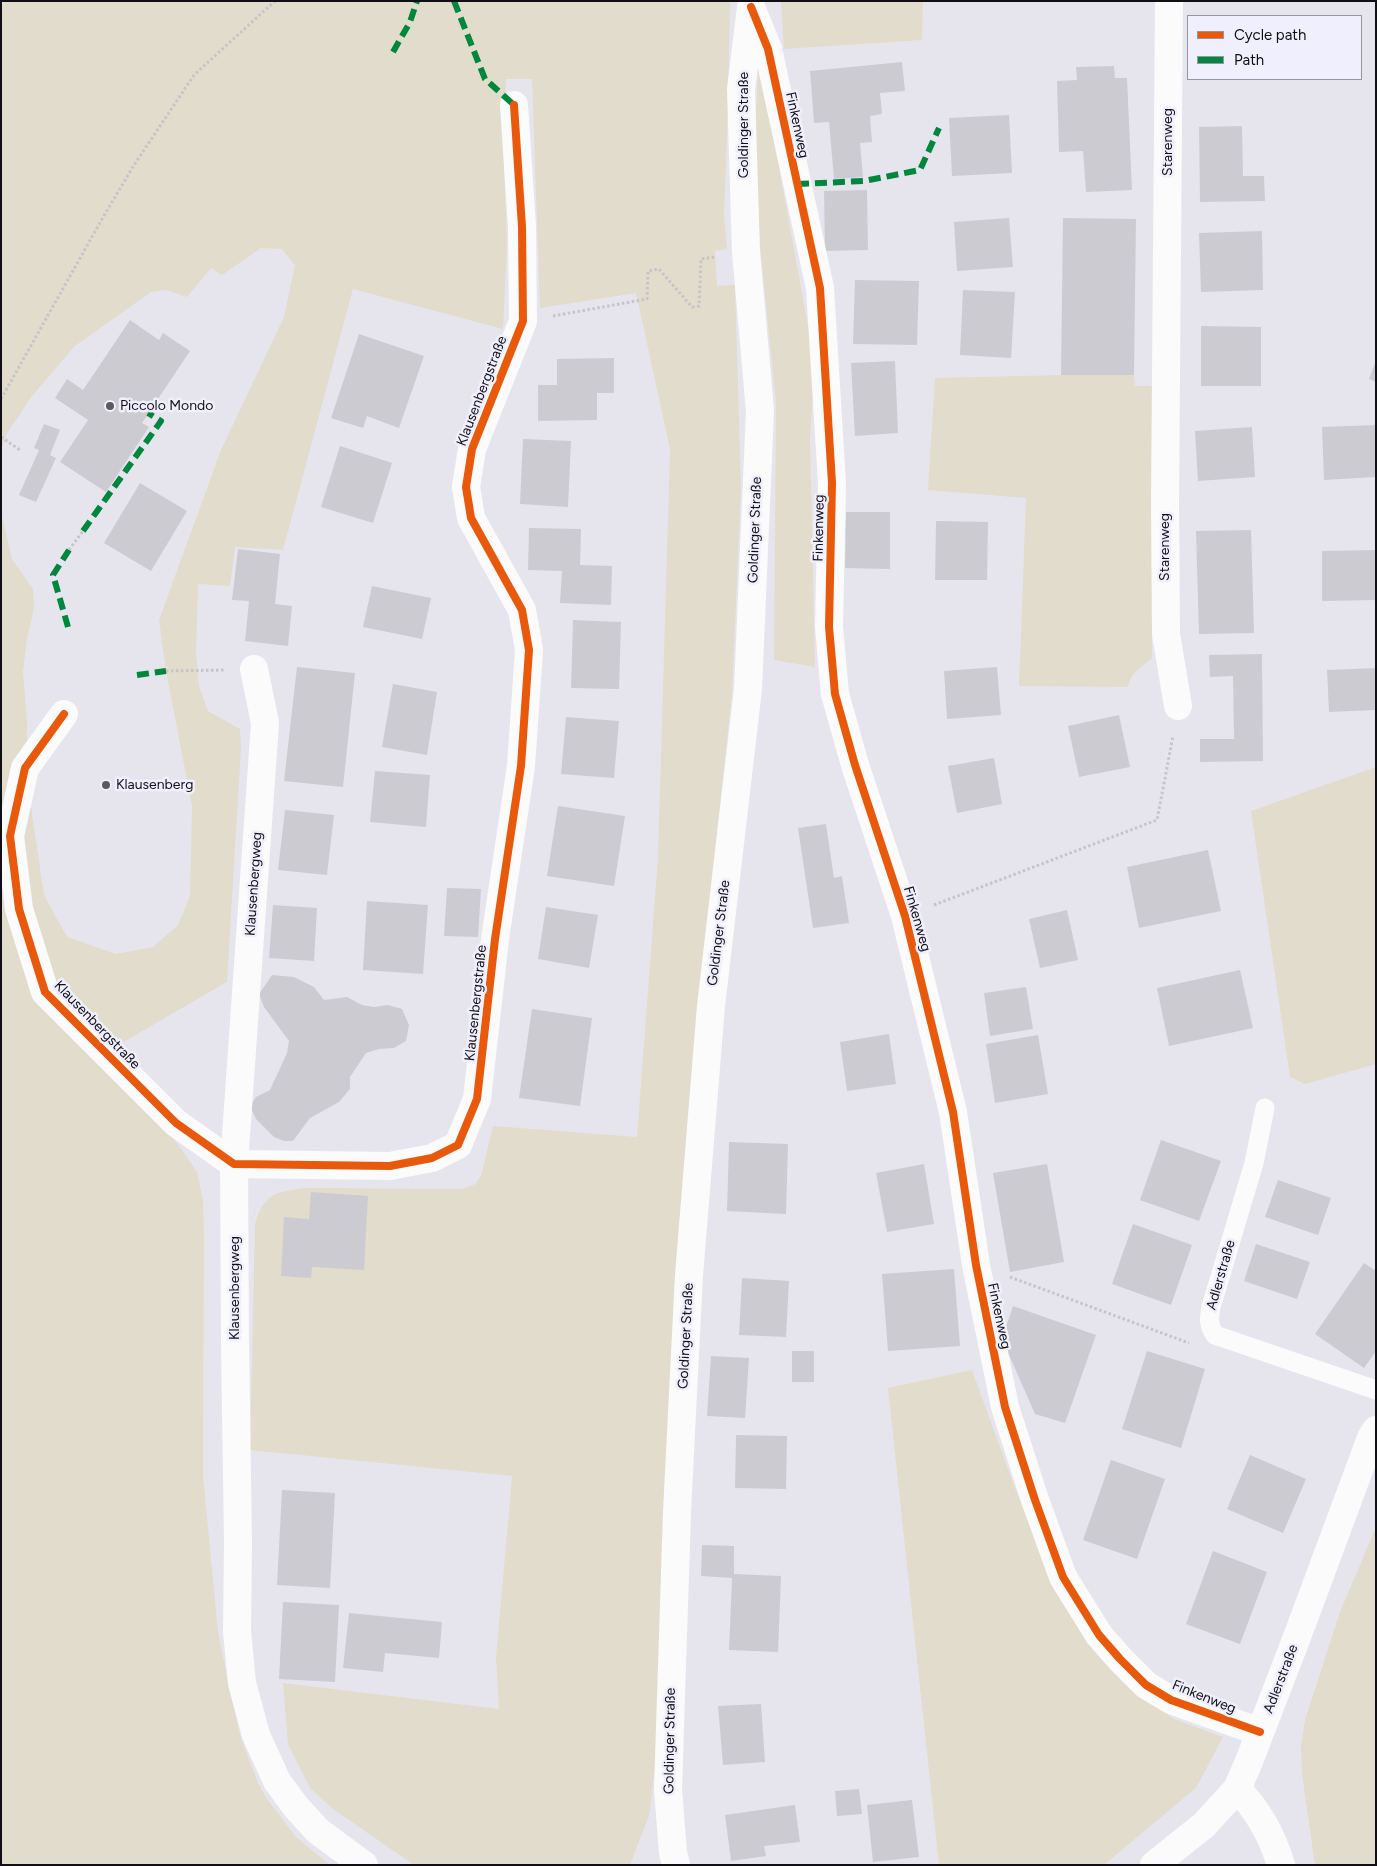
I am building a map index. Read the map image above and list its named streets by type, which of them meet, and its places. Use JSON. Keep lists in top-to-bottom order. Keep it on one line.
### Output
{"streets":{"street":["Goldinger Straße","Finkenweg","Starenweg","Klausenbergstraße","Klausenbergweg","Adlerstraße"]},"crossings":[["Goldinger Straße","Finkenweg"],["Finkenweg","Adlerstraße"],["Klausenbergstraße","Klausenbergweg"]],"places":["Piccolo Mondo","Klausenberg"],"legend":["Cycle path","Path"]}
